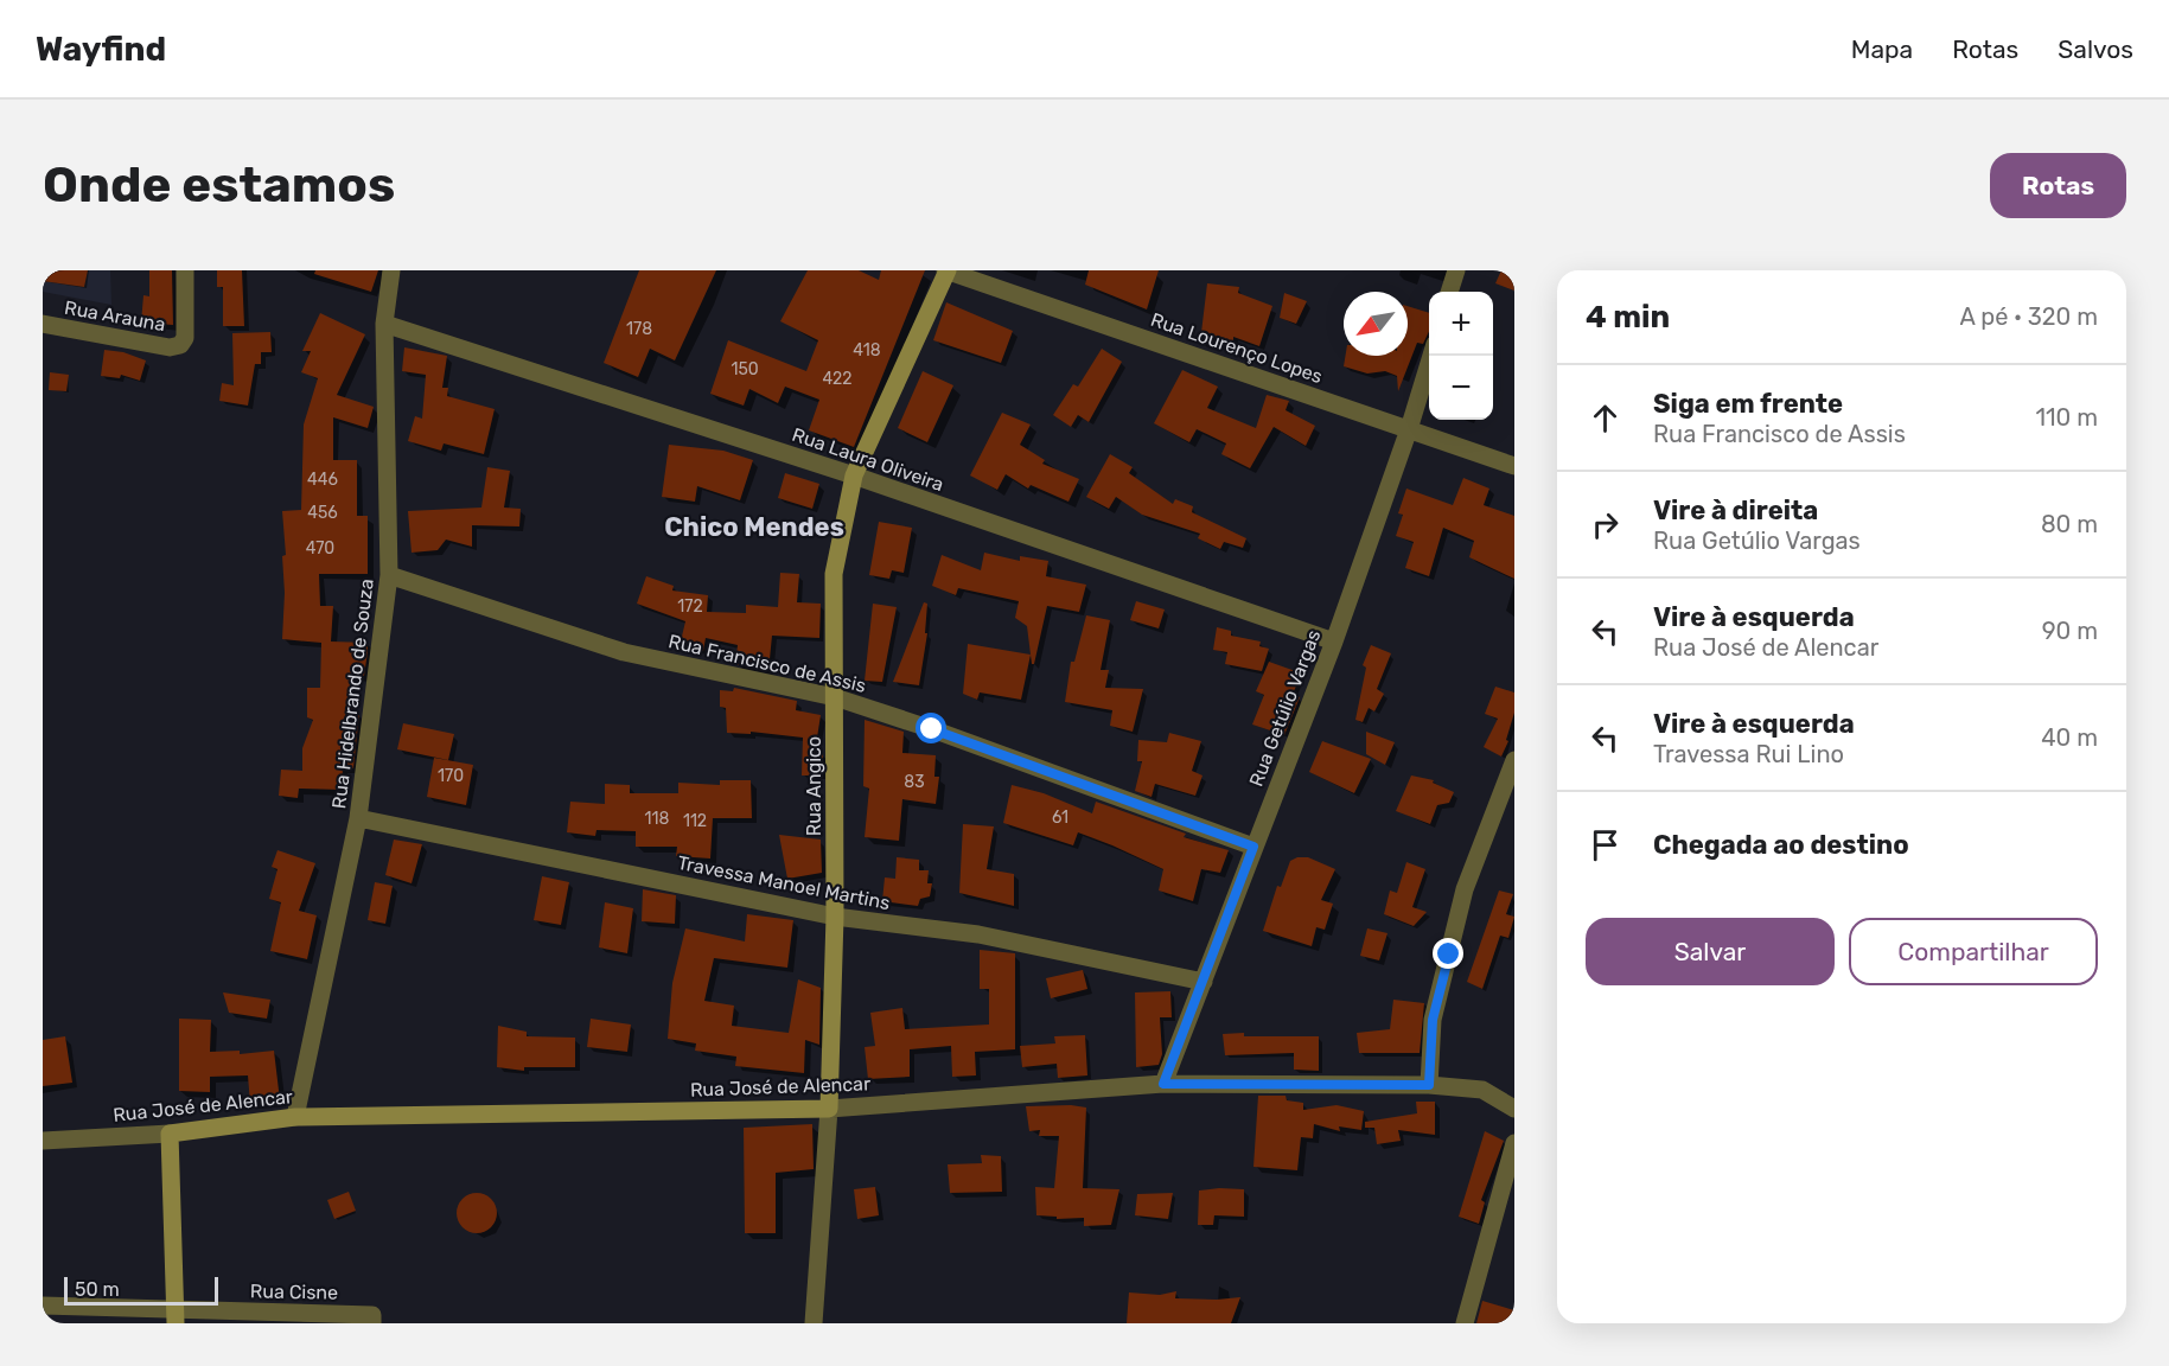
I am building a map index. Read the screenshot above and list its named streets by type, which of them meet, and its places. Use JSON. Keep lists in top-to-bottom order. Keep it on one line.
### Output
{"streets":{"street":["Rua Arauna","Rua Lourenço Lopes","Rua Laura Oliveira","Rua Francisco de Assis","Rua Hidelbrando de Souza","Rua Getúlio Vargas","Rua Angico","Travessa Manoel Martins","Rua José de Alencar","Rua Cisne"]},"crossings":[["Rua Lourenço Lopes","Rua Getúlio Vargas"],["Rua Lourenço Lopes","Rua Angico"],["Rua Laura Oliveira","Rua Hidelbrando de Souza"],["Rua Laura Oliveira","Rua Getúlio Vargas"],["Rua Laura Oliveira","Rua Angico"],["Rua Francisco de Assis","Rua Hidelbrando de Souza"],["Rua Francisco de Assis","Rua Getúlio Vargas"],["Rua Francisco de Assis","Rua Angico"],["Rua Hidelbrando de Souza","Travessa Manoel Martins"],["Rua Hidelbrando de Souza","Rua José de Alencar"],["Rua Getúlio Vargas","Travessa Manoel Martins"],["Rua Getúlio Vargas","Rua José de Alencar"],["Rua Angico","Travessa Manoel Martins"],["Rua Angico","Rua José de Alencar"]],"districts":["Chico Mendes"],"house_numbers":["178","418","150","422","446","456","470","172","170","83","61","118","112"],"scale_bar":"50 m","north":"bottom left","page":{"header":"Wayfind","nav":["Mapa","Rotas","Salvos"],"buttons":["Rotas",["Salvar","Compartilhar"]],"title":"Onde estamos","heading":["4 min","A pé · 320 m"],"map_buttons":["+","−"],"list":[["Siga em frente","Rua Francisco de Assis","110 m"],["Vire à direita","Rua Getúlio Vargas","80 m"],["Vire à esquerda","Rua José de Alencar","90 m"],["Vire à esquerda","Travessa Rui Lino","40 m"],"Chegada ao destino"],"scale":"50 m"}}
